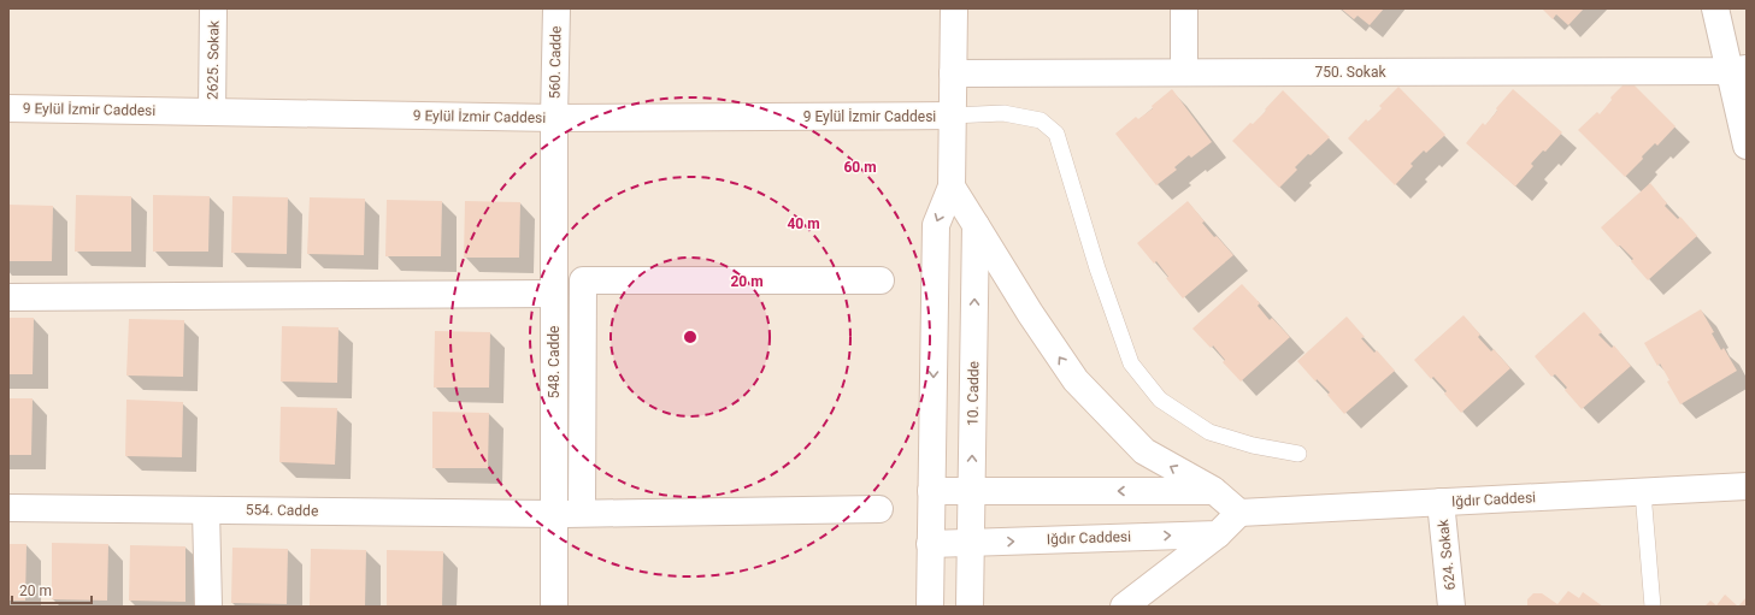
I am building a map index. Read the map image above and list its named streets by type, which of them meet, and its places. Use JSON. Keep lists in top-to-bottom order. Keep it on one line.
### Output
{"streets":{"street":["2625. Sokak","560. Cadde","750. Sokak","9 Eylül İzmir Caddesi","548. Cadde","10. Cadde","Iğdır Caddesi","554. Cadde","624. Sokak"]},"crossings":[["2625. Sokak","9 Eylül İzmir Caddesi"],["560. Cadde","9 Eylül İzmir Caddesi"],["560. Cadde","548. Cadde"],["9 Eylül İzmir Caddesi","548. Cadde"],["548. Cadde","554. Cadde"],["10. Cadde","Iğdır Caddesi"],["Iğdır Caddesi","624. Sokak"]],"scale_bar":"20 m","rings":["60 m","40 m","20 m"]}
